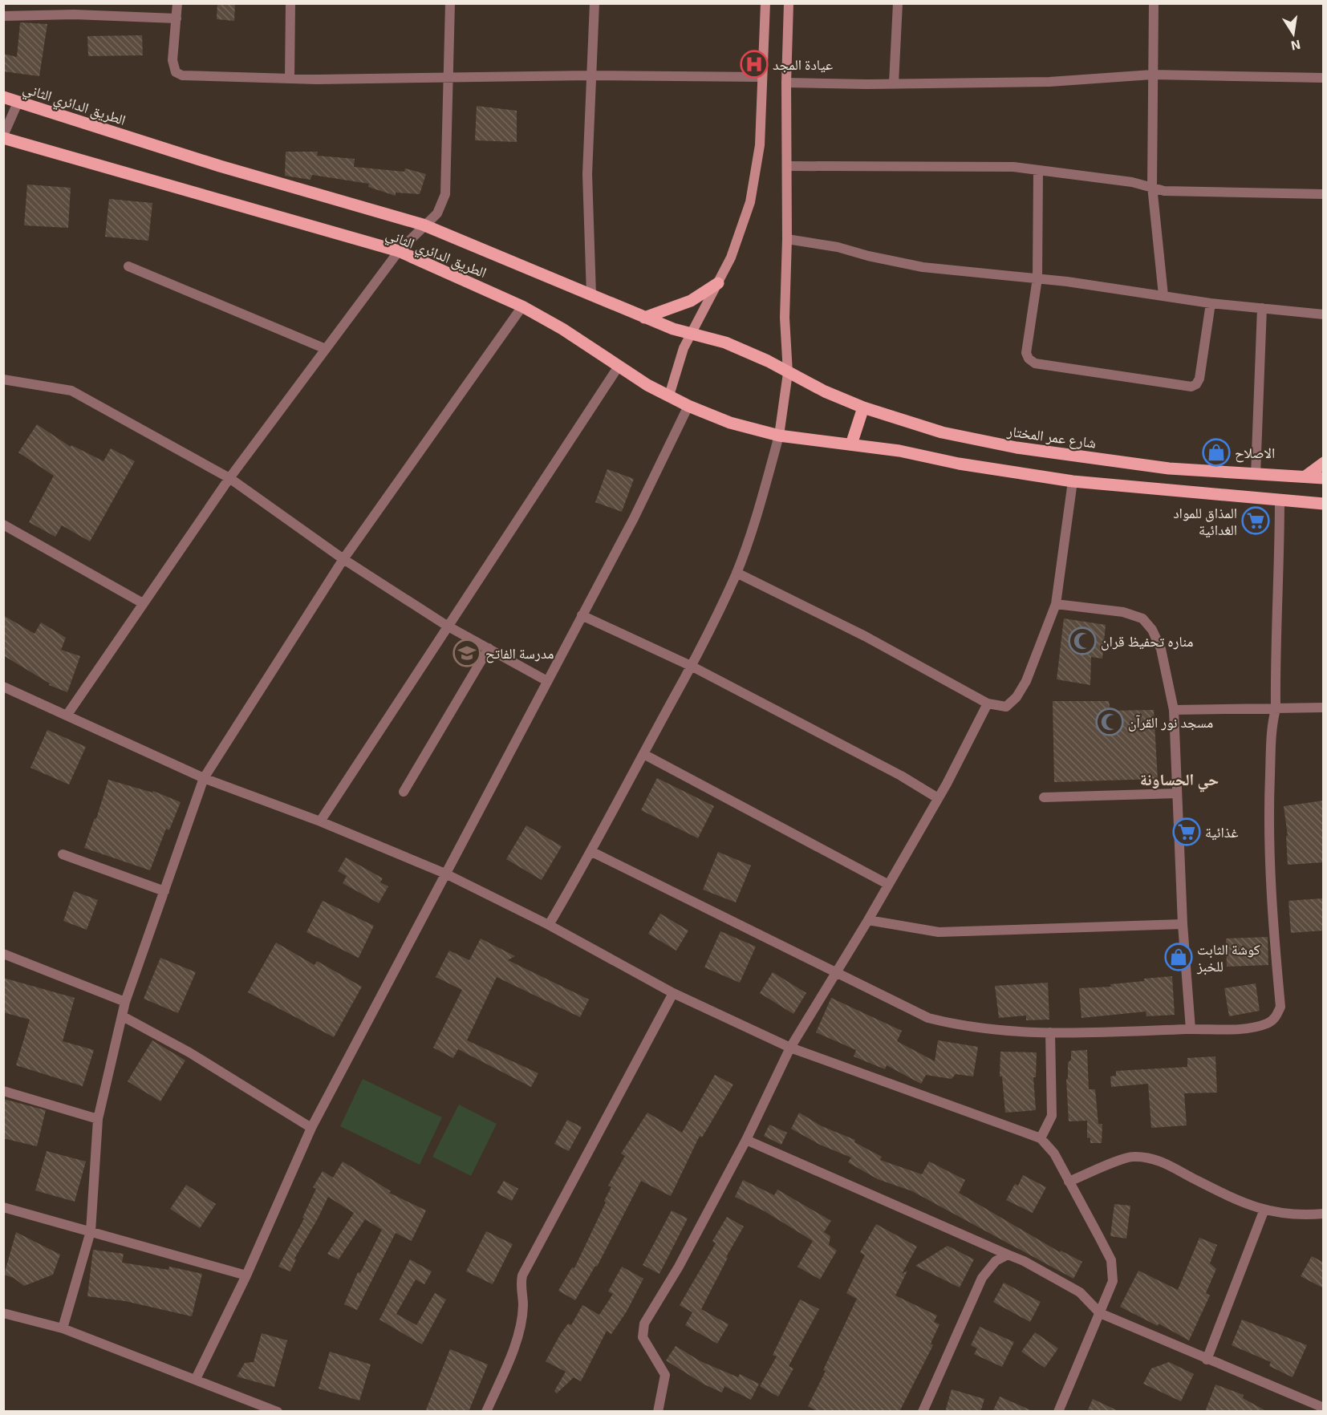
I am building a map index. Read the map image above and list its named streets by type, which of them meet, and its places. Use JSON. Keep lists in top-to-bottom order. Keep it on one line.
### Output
{"streets":{"main road":["الطريق الدائري الثاني","شارع عمر المختار"]},"crossings":[["الطريق الدائري الثاني","شارع عمر المختار"]],"districts":["حي الحساونة"],"places":{"hospital":["عيادة المجد"],"shop":["الاصلاح","كوشة الثابت للخبز"],"supermarket":["المذاق للمواد الغدائية","غذائية"],"mosque":["مناره تحفيظ قران","مسجد نور القرآن"],"school or university":["مدرسة الفاتح"]},"north":"bottom"}
